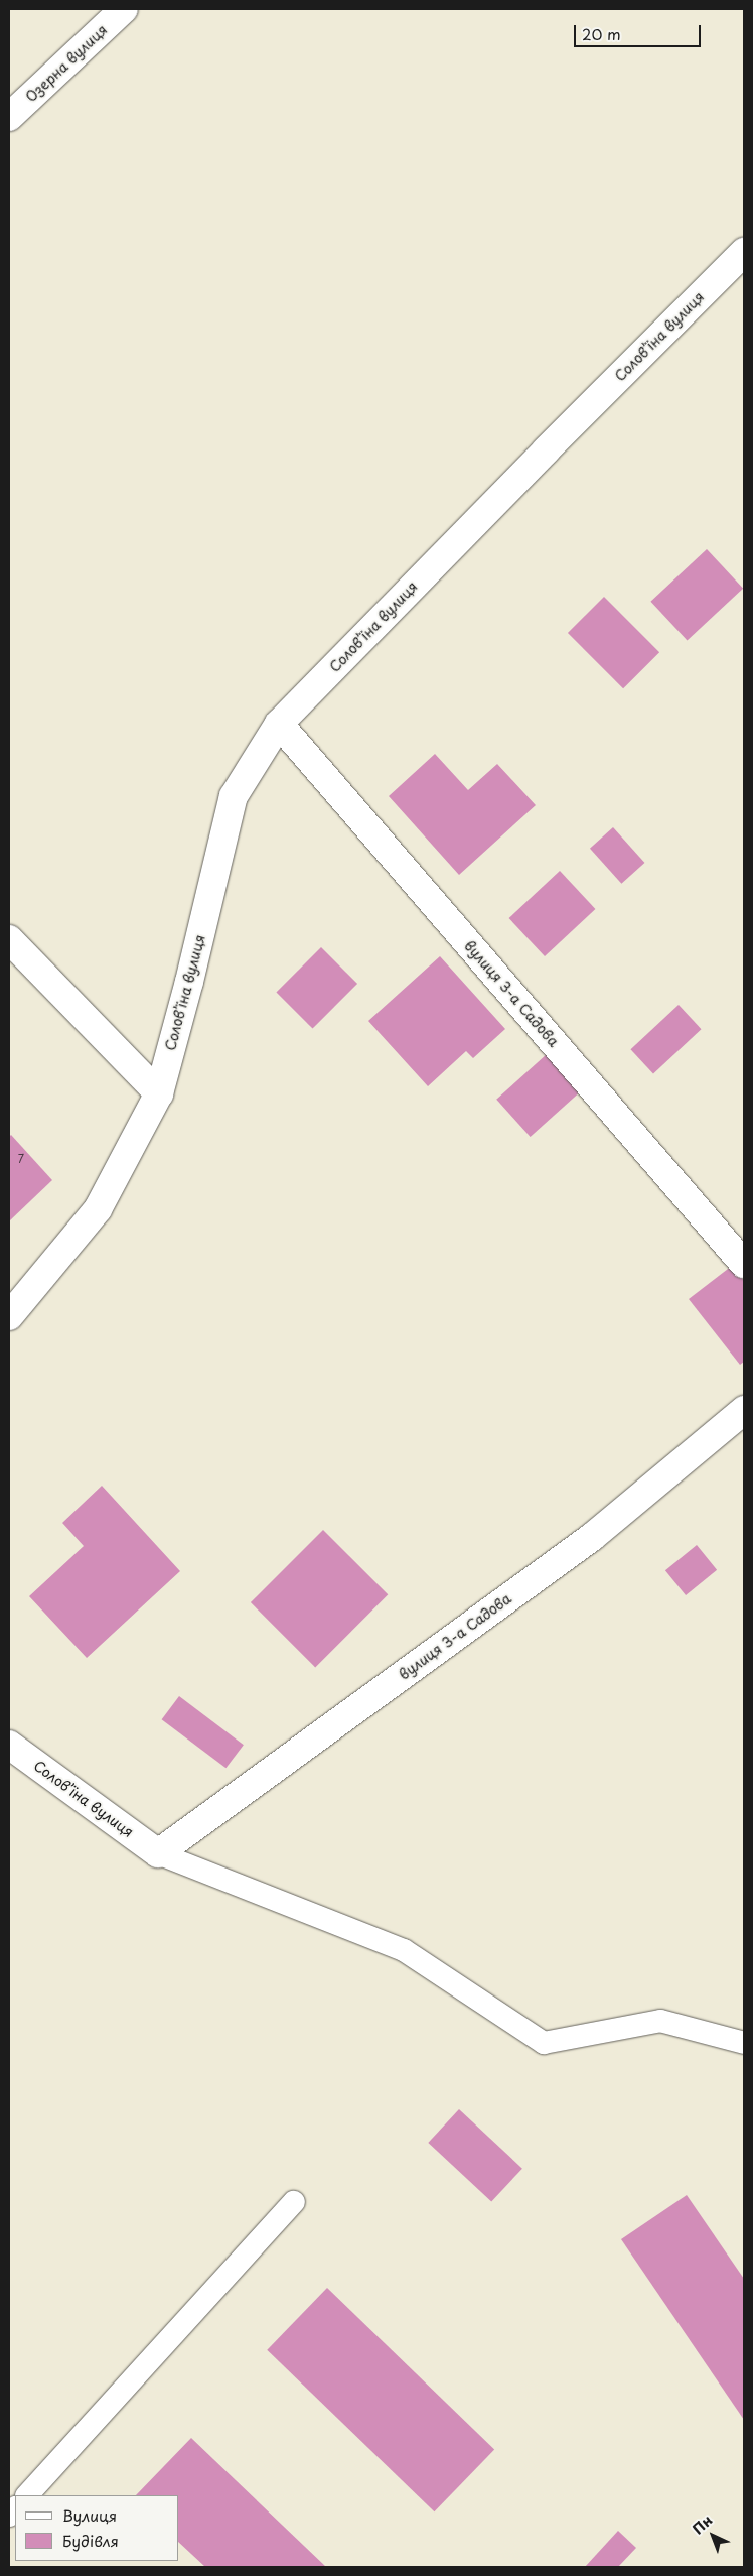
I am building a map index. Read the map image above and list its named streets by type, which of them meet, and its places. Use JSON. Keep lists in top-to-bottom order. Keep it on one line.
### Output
{"streets":{"street":["Озерна вулиця","Соловʼїна вулиця","вулиця 3-а Садова"]},"crossings":[["Соловʼїна вулиця","вулиця 3-а Садова"]],"house_numbers":["7"],"legend":["Вулиця","Будівля"],"scale_bar":"20 m","north":"top left"}
